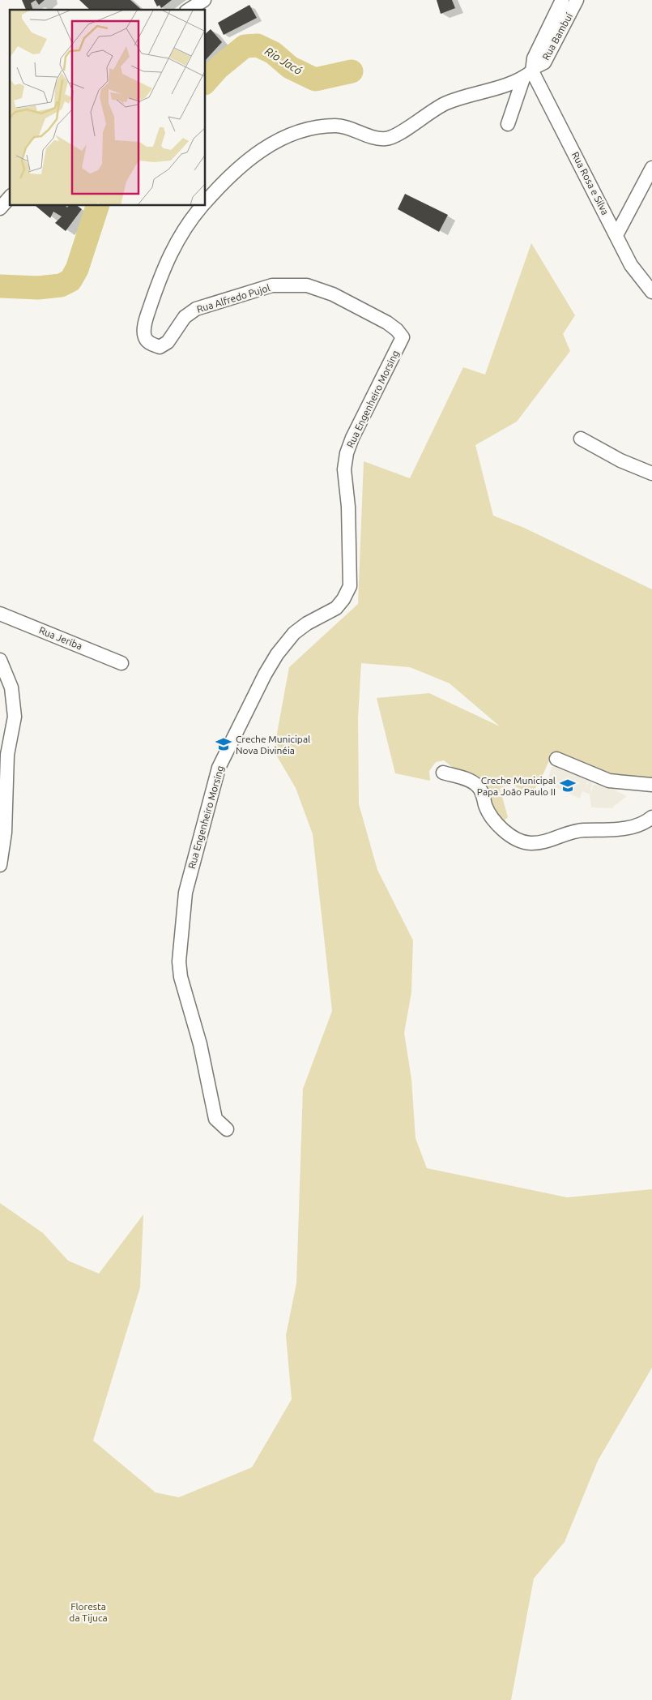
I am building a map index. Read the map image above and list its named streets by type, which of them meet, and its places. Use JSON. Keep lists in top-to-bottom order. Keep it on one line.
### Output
{"streets":{"street":["Rua Bambuí","Rua Rosa e Silva","Rua Alfredo Pujol","Rua Engenheiro Morsing","Rua Jeriba"]},"crossings":[["Rua Bambuí","Rua Rosa e Silva"],["Rua Bambuí","Rua Alfredo Pujol"],["Rua Rosa e Silva","Rua Alfredo Pujol"],["Rua Alfredo Pujol","Rua Engenheiro Morsing"]],"water":["Rio Jacó"],"parks":["Floresta da Tijuca"],"places":{"school or university":["Creche Municipal Nova Divinéia","Creche Municipal Papa João Paulo II"]}}
